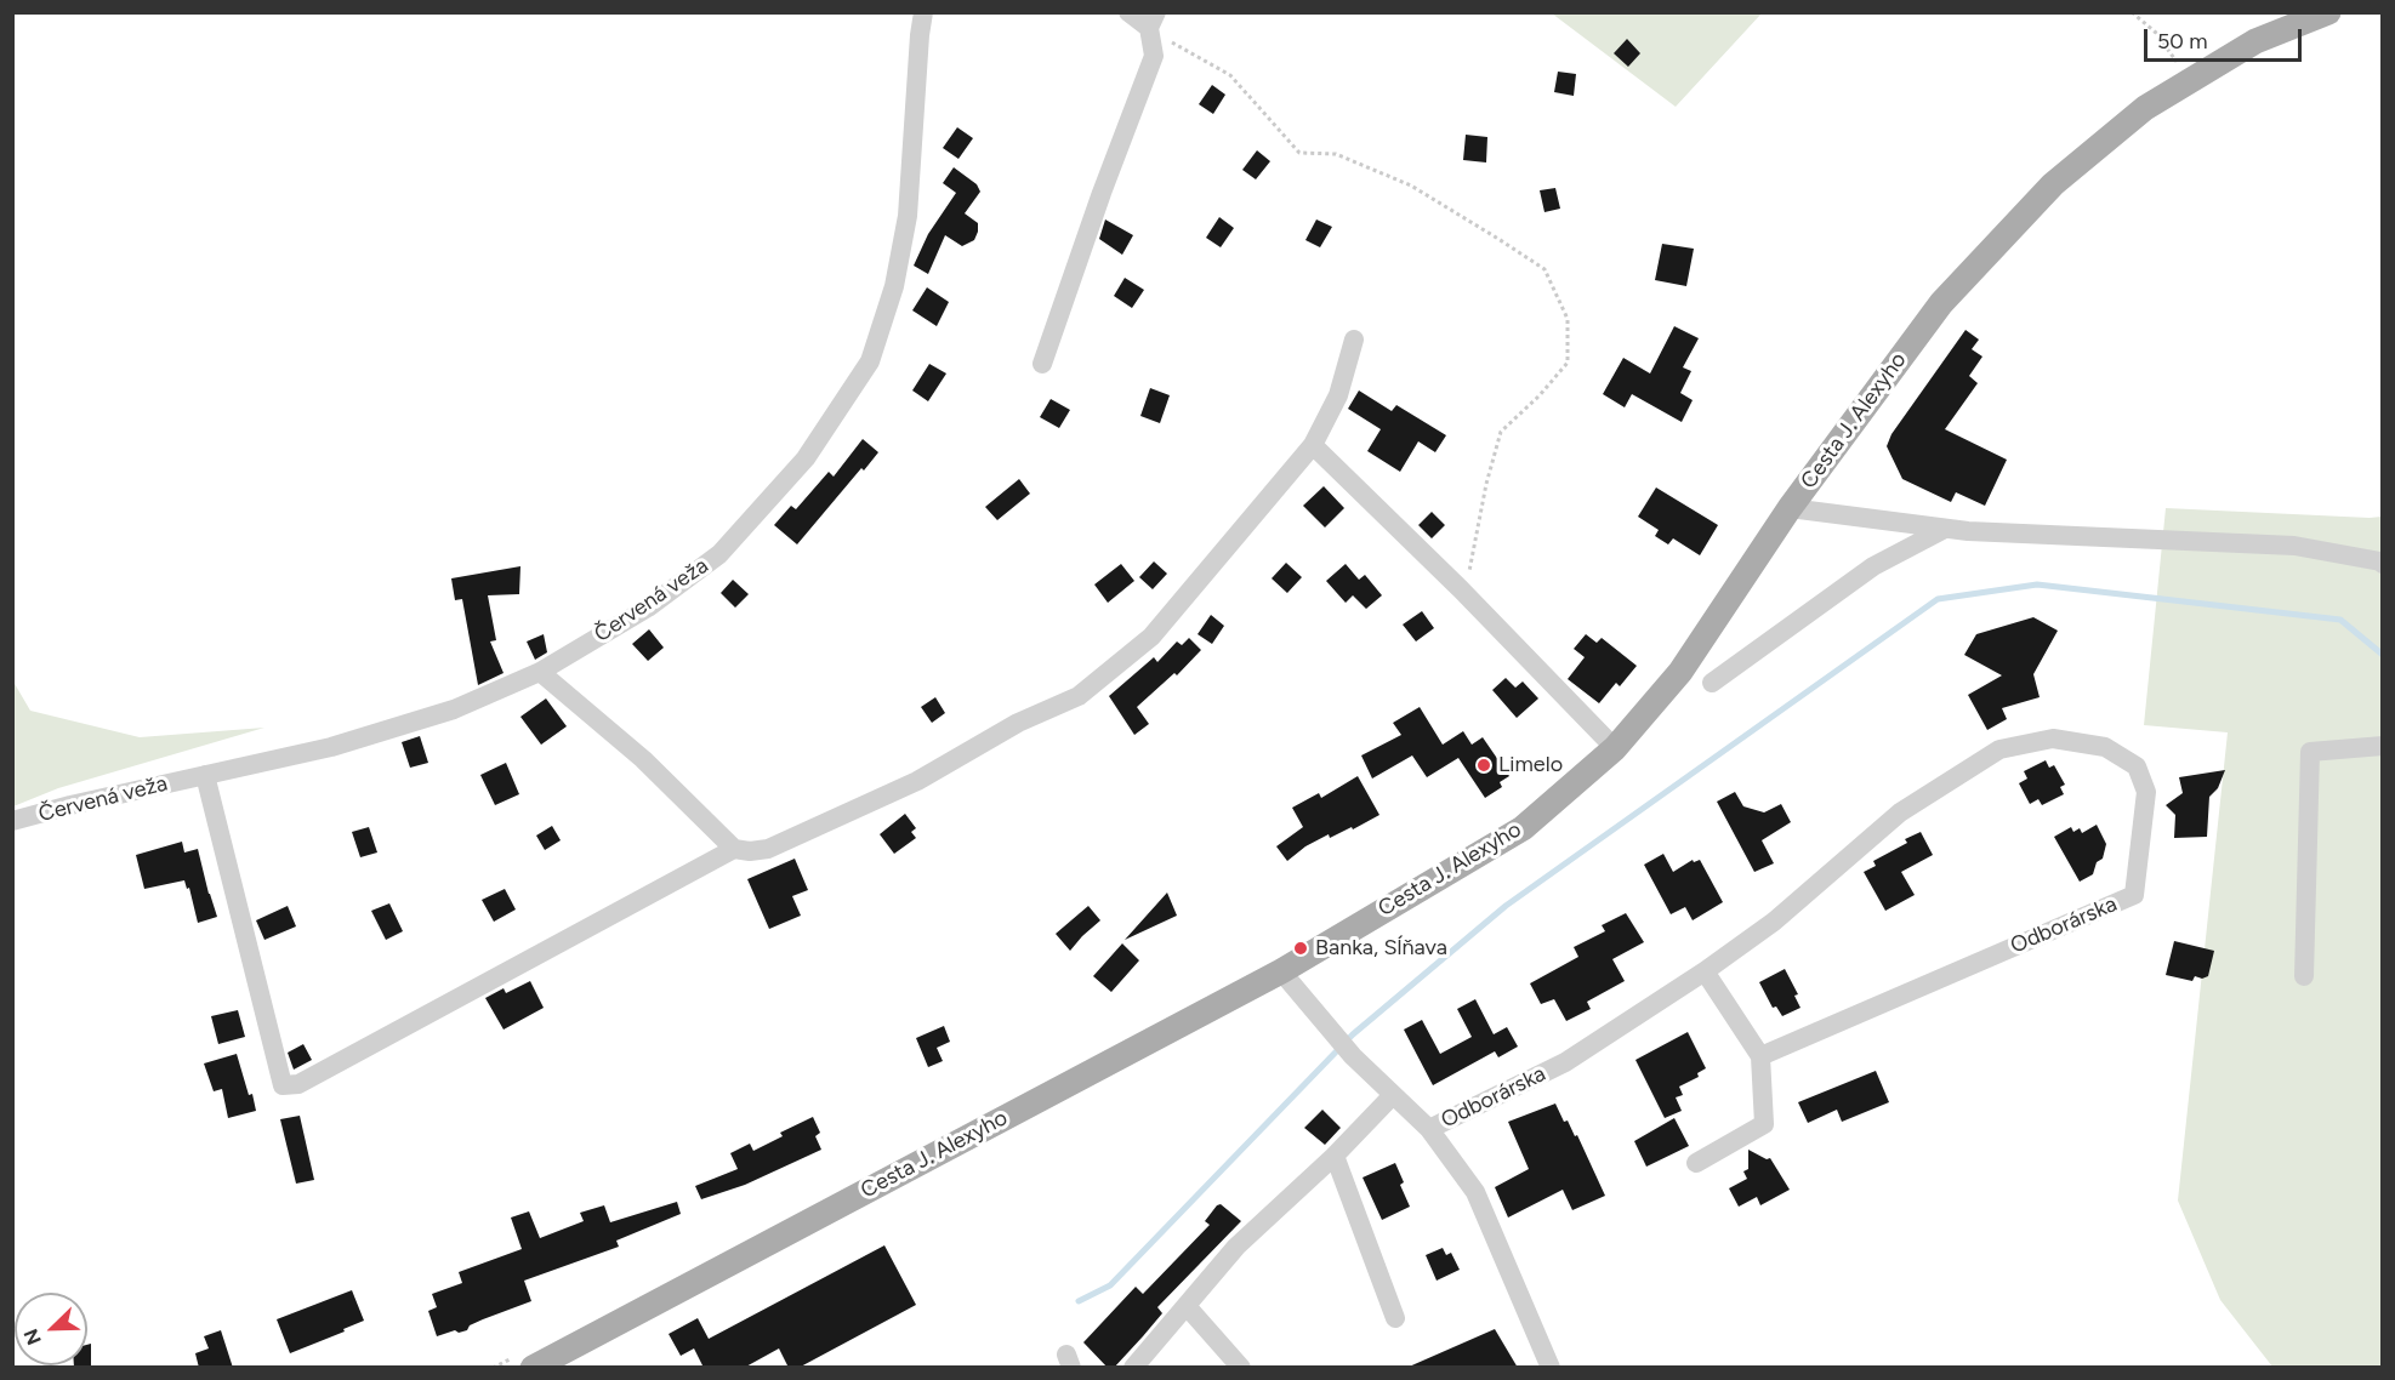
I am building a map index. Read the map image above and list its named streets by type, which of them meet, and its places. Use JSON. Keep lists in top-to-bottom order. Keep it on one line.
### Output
{"streets":{"main road":["Cesta J. Alexyho"],"lane":["Červená veža","Odborárska"]},"crossings":[["Cesta J. Alexyho","Odborárska"]],"places":["Limelo","Banka, Sĺňava"],"scale_bar":"50 m","north":"bottom left"}
